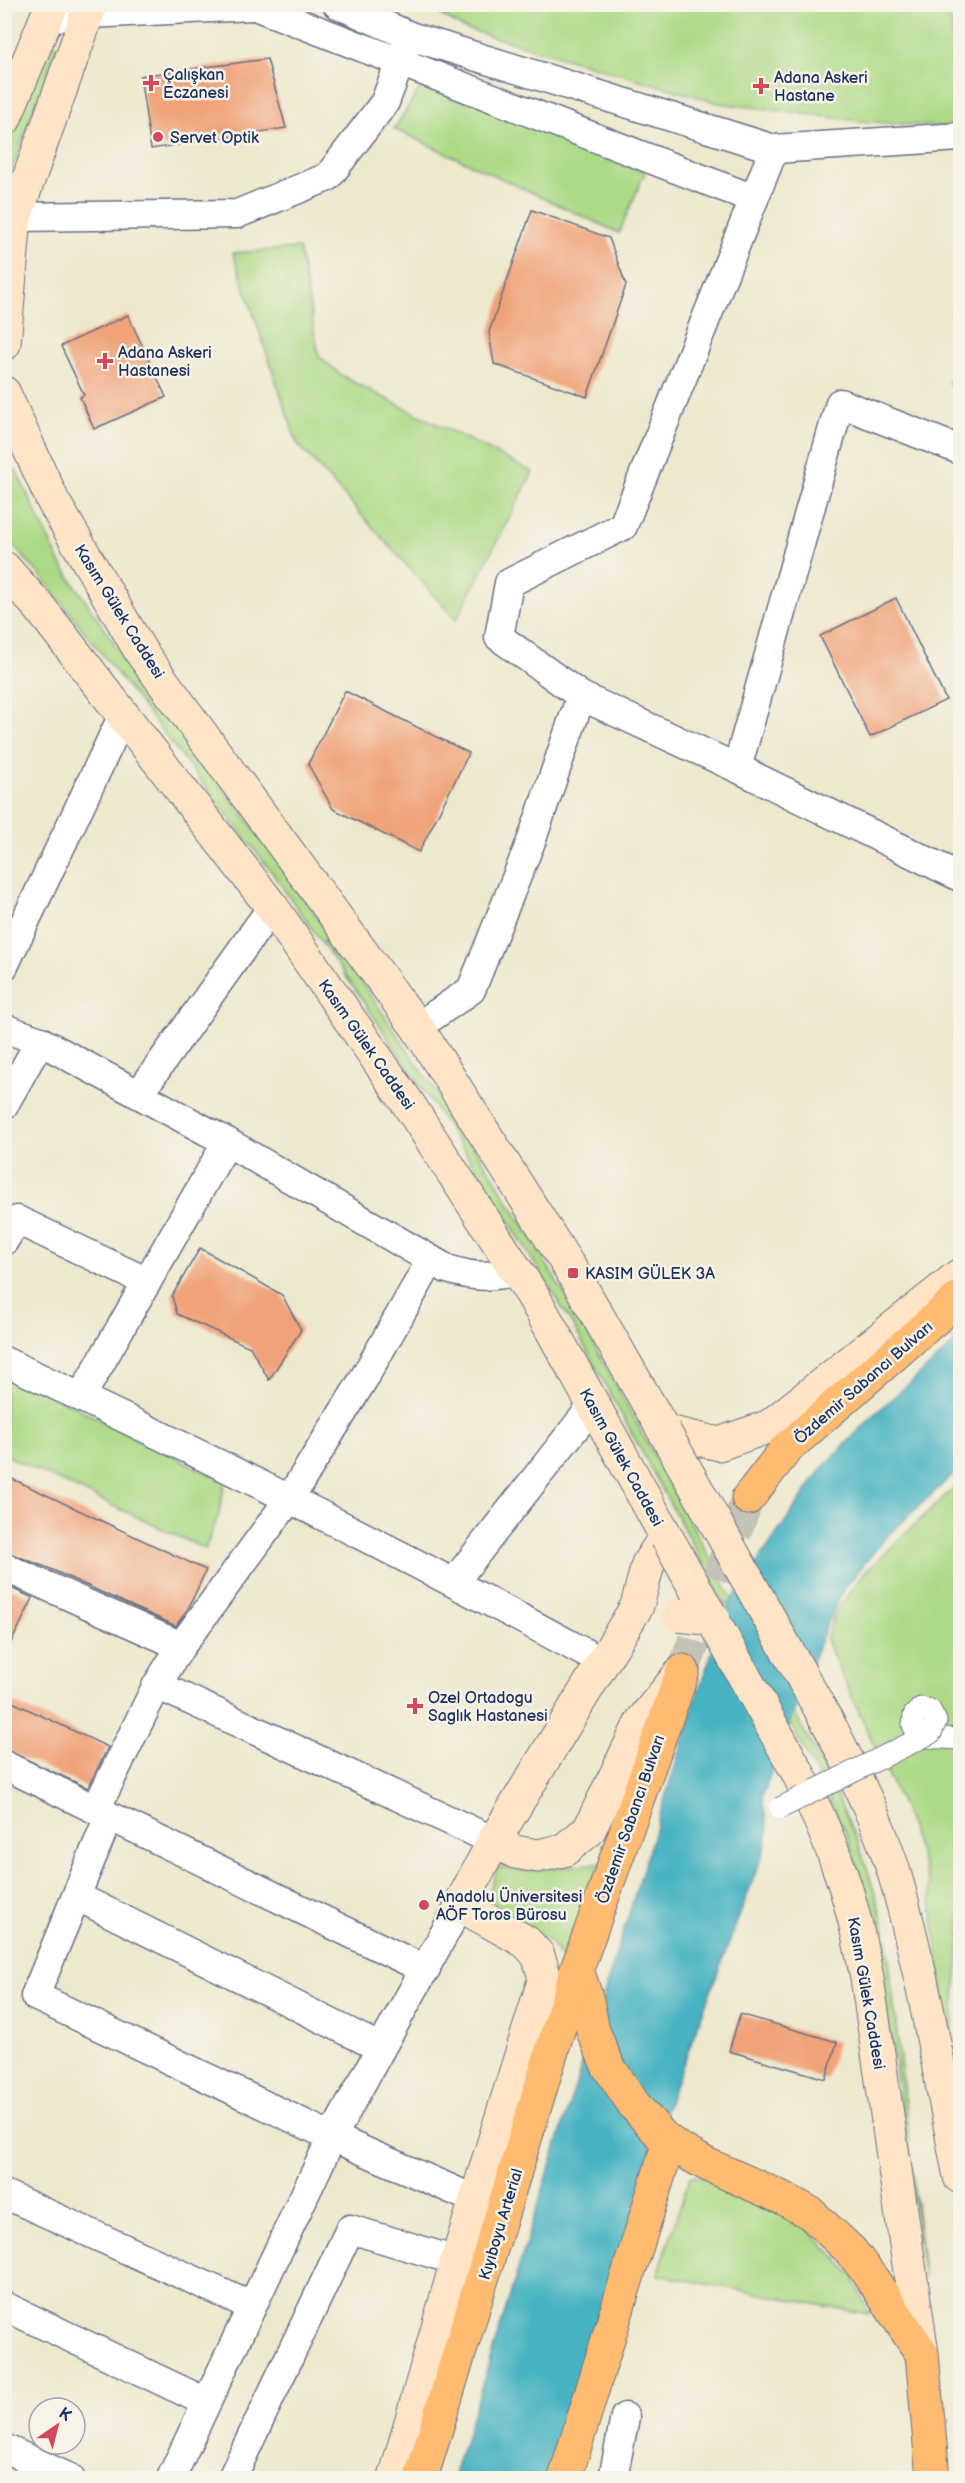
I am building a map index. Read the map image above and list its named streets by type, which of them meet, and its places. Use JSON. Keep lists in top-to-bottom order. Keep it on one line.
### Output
{"streets":{"main road":["Kasım Gülek Caddesi","Özdemir Sabancı Bulvarı","Kıyıboyu Arterial"]},"crossings":[["Özdemir Sabancı Bulvarı","Kıyıboyu Arterial"]],"places":{"health":["Çalışkan Eczanesi","Adana Askeri Hastane","Adana Askeri Hastanesi","Ozel Ortadogu Saglık Hastanesi"],"other":["Servet Optik","Anadolu Üniversitesi AÖF Toros Bürosu"],"transit":["KASIM GÜLEK 3A"]},"north":"top right"}
